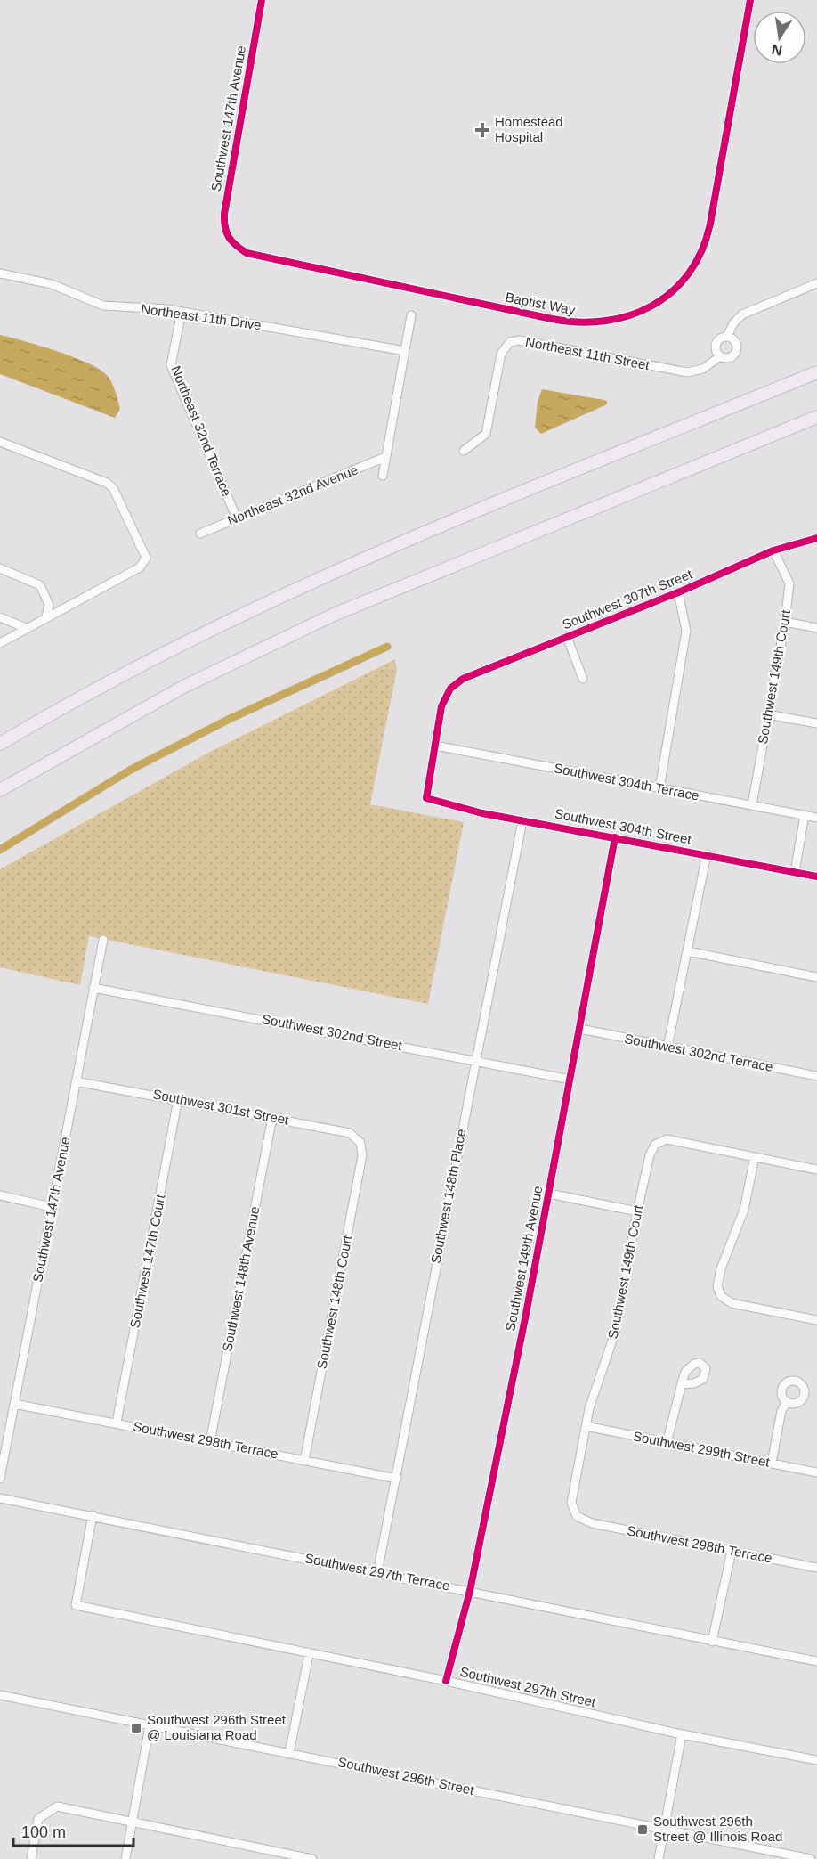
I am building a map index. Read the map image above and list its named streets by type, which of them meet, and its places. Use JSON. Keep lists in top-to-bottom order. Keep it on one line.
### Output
{"streets":{"street":["Southwest 147th Avenue","Baptist Way","Northeast 11th Drive","Northeast 11th Street","Northeast 32nd Terrace","Northeast 32nd Avenue","Southwest 307th Street","Southwest 149th Court","Southwest 304th Terrace","Southwest 304th Street","Southwest 302nd Street","Southwest 302nd Terrace","Southwest 301st Street","Southwest 148th Place","Southwest 149th Avenue","Southwest 147th Court","Southwest 148th Avenue","Southwest 148th Court","Southwest 298th Terrace","Southwest 299th Street","Southwest 297th Terrace","Southwest 297th Street","Southwest 296th Street"]},"crossings":[["Southwest 147th Avenue","Baptist Way"],["Southwest 147th Avenue","Southwest 302nd Street"],["Southwest 147th Avenue","Southwest 301st Street"],["Southwest 147th Avenue","Southwest 298th Terrace"],["Northeast 11th Drive","Northeast 32nd Terrace"],["Northeast 32nd Terrace","Northeast 32nd Avenue"],["Southwest 307th Street","Southwest 149th Court"],["Southwest 307th Street","Southwest 304th Terrace"],["Southwest 307th Street","Southwest 304th Street"],["Southwest 149th Court","Southwest 304th Terrace"],["Southwest 149th Court","Southwest 298th Terrace"],["Southwest 149th Court","Southwest 299th Street"],["Southwest 304th Terrace","Southwest 304th Street"],["Southwest 304th Street","Southwest 148th Place"],["Southwest 304th Street","Southwest 149th Avenue"],["Southwest 302nd Street","Southwest 148th Place"],["Southwest 302nd Street","Southwest 149th Avenue"],["Southwest 302nd Terrace","Southwest 149th Avenue"],["Southwest 301st Street","Southwest 147th Court"],["Southwest 301st Street","Southwest 148th Avenue"],["Southwest 301st Street","Southwest 148th Court"],["Southwest 148th Place","Southwest 298th Terrace"],["Southwest 148th Place","Southwest 297th Terrace"],["Southwest 149th Avenue","Southwest 297th Terrace"],["Southwest 149th Avenue","Southwest 297th Street"],["Southwest 147th Court","Southwest 298th Terrace"],["Southwest 148th Avenue","Southwest 298th Terrace"],["Southwest 148th Court","Southwest 298th Terrace"],["Southwest 297th Terrace","Southwest 297th Street"]],"places":{"health":["Homestead Hospital"],"transit":["Southwest 296th Street @ Louisiana Road","Southwest 296th Street @ Illinois Road"]},"scale_bar":"100 m","north":"bottom"}
